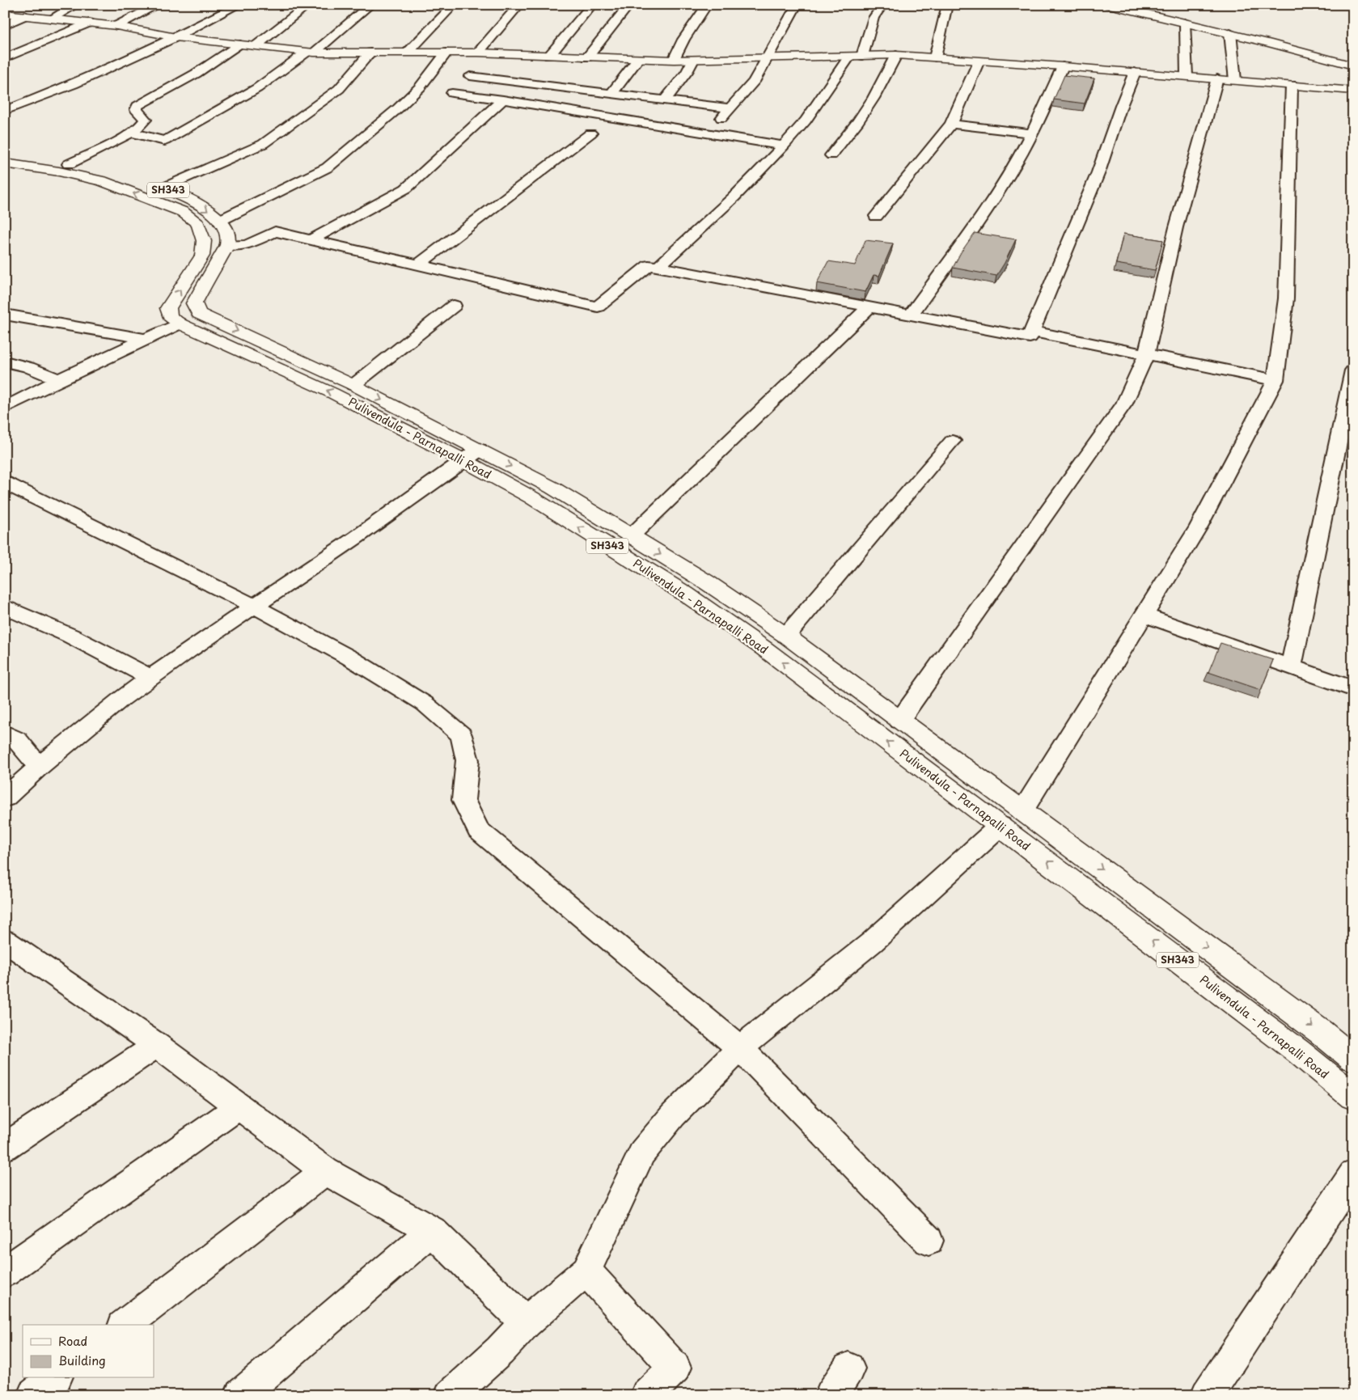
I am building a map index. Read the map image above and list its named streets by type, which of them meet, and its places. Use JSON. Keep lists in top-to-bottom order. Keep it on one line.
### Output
{"streets":{"main road":["SH343","Pulivendula - Parnapalli Road"]},"legend":["Road","Building"]}
